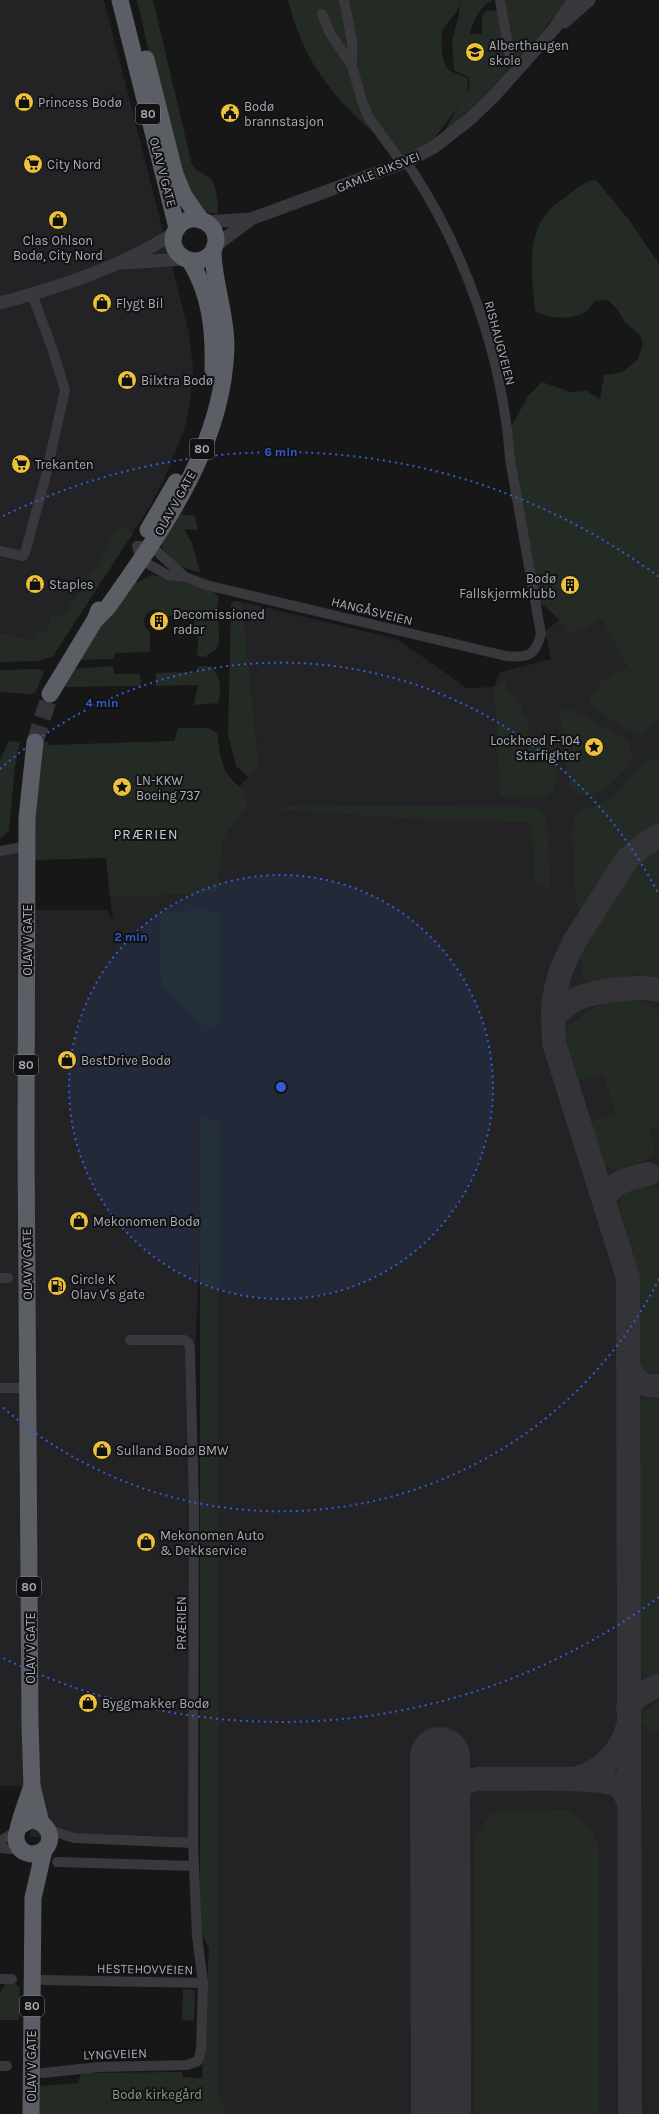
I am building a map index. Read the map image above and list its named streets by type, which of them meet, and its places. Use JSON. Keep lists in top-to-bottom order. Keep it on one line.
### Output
{"streets":{"highway":["80","OLAV V GATE"],"street":["GAMLE RIKSVEI","RISHAUGVEIEN","HANGÅSVEIEN","PRÆRIEN","HESTEHOVVEIEN","LYNGVEIEN"]},"crossings":[["80","OLAV V GATE"],["OLAV V GATE","GAMLE RIKSVEI"],["OLAV V GATE","HANGÅSVEIEN"],["GAMLE RIKSVEI","RISHAUGVEIEN"],["RISHAUGVEIEN","HANGÅSVEIEN"],["PRÆRIEN","HESTEHOVVEIEN"],["HESTEHOVVEIEN","LYNGVEIEN"]],"districts":["PRÆRIEN"],"parks":["Bodø kirkegård"],"places":{"school or university":["Alberthaugen skole"],"shop":["Princess Bodø","Clas Ohlson Bodø, City Nord","Flygt Bil","Bilxtra Bodø","Staples","BestDrive Bodø","Mekonomen Bodø","Sulland Bodø BMW","Mekonomen Auto & Dekkservice","Byggmakker Bodø"],"public building":["Bodø brannstasjon"],"supermarket":["City Nord","Trekanten"],"building":["Bodø Fallskjermklubb","Decomissioned radar"],"place":["Lockheed F-104 Starfighter","LN-KKW Boeing 737"],"fuel station":["Circle K Olav V's gate"]},"rings":["6 min","4 min","2 min"]}
